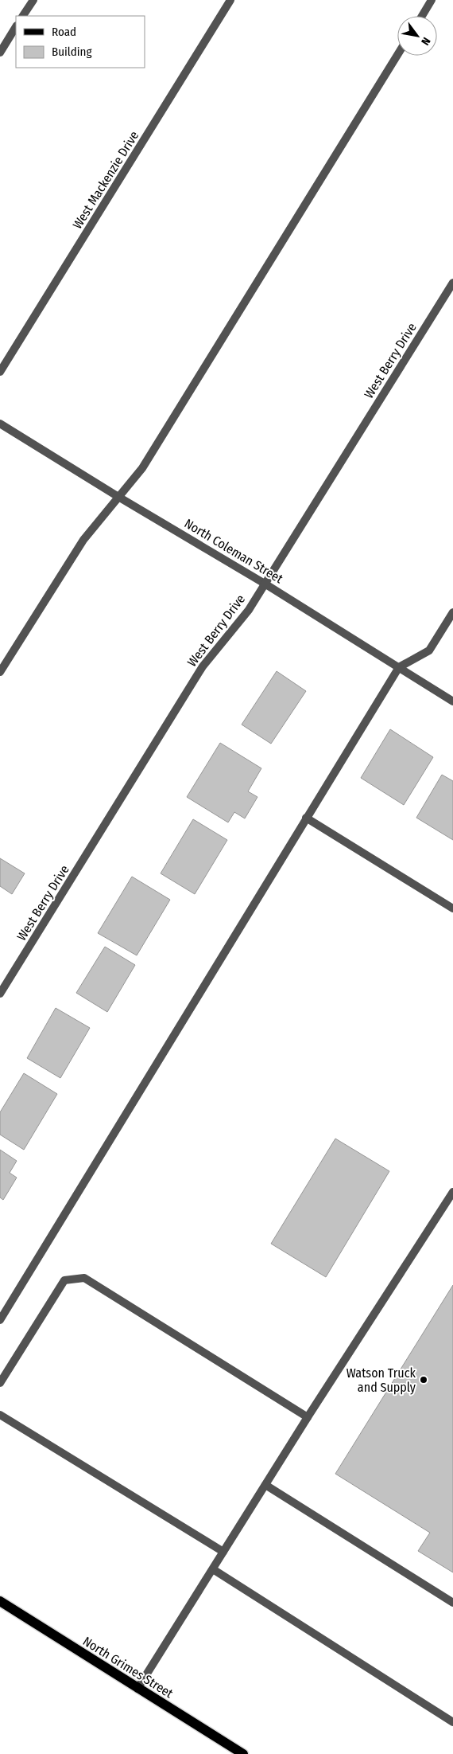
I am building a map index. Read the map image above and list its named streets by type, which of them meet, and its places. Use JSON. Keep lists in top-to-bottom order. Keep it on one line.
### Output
{"streets":{"main road":["North Grimes Street"],"street":["West Mackenzie Drive","West Berry Drive","North Coleman Street"]},"crossings":[["West Berry Drive","North Coleman Street"]],"places":["Watson Truck and Supply"],"legend":["Road","Building"],"north":"bottom right"}
